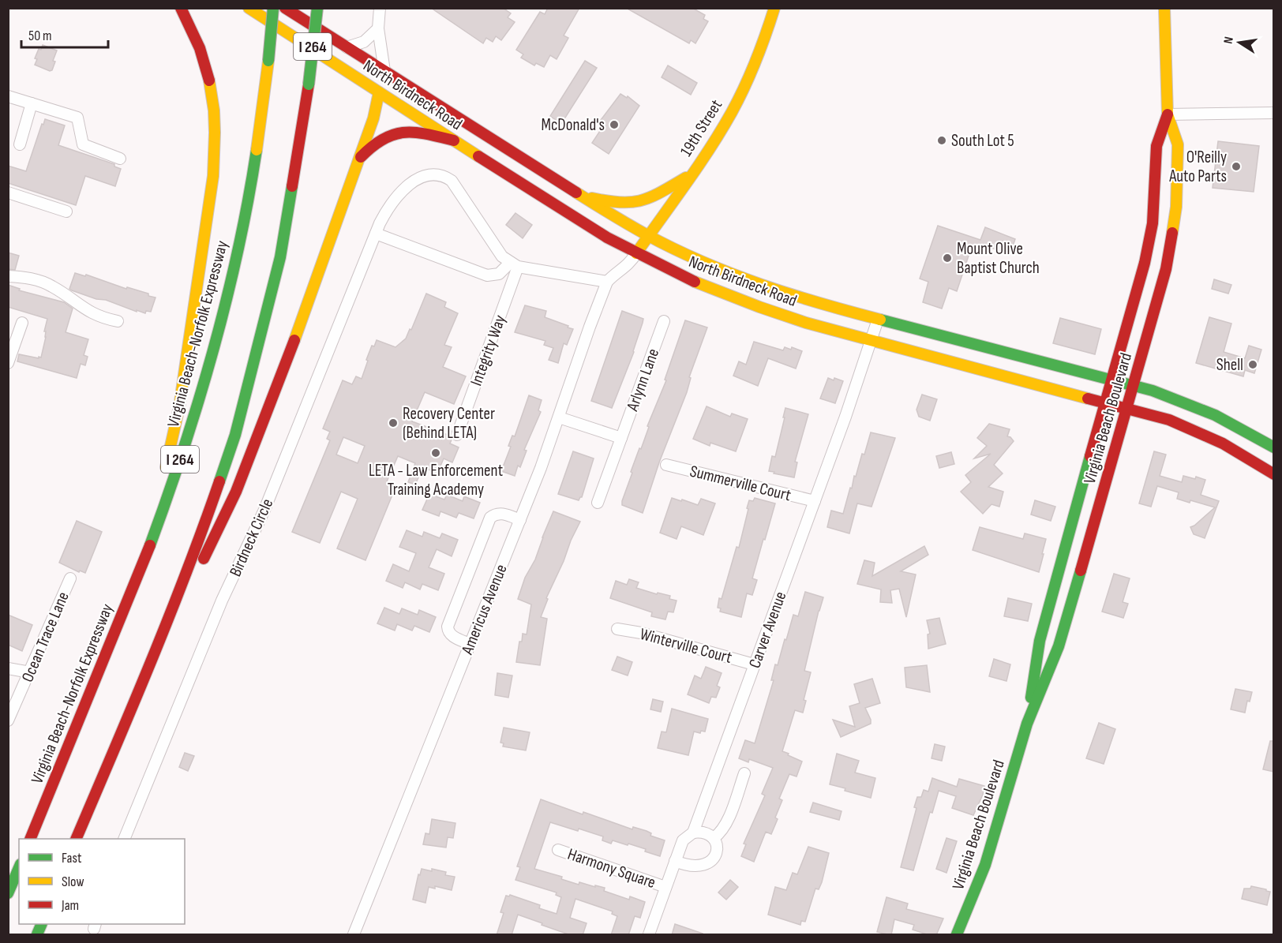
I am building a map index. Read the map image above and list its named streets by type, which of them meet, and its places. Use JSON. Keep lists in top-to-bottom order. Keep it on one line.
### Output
{"streets":{"main road":["I 264","North Birdneck Road","19th Street","Virginia Beach-Norfolk Expressway","Virginia Beach Boulevard"],"street":["Integrity Way","Arlynn Lane","Summerville Court","Birdneck Circle","Americus Avenue","Carver Avenue","Ocean Trace Lane","Winterville Court","Harmony Square"]},"crossings":[["North Birdneck Road","19th Street"],["North Birdneck Road","Virginia Beach Boulevard"],["North Birdneck Road","Carver Avenue"],["Integrity Way","Birdneck Circle"],["Summerville Court","Carver Avenue"],["Carver Avenue","Winterville Court"],["Carver Avenue","Harmony Square"]],"places":["McDonald's","South Lot 5","O'Reilly Auto Parts","Mount Olive Baptist Church","Shell","Recovery Center (Behind LETA)","LETA - Law Enforcement Training Academy"],"legend":["Fast","Slow","Jam"],"scale_bar":"50 m","north":"left"}
